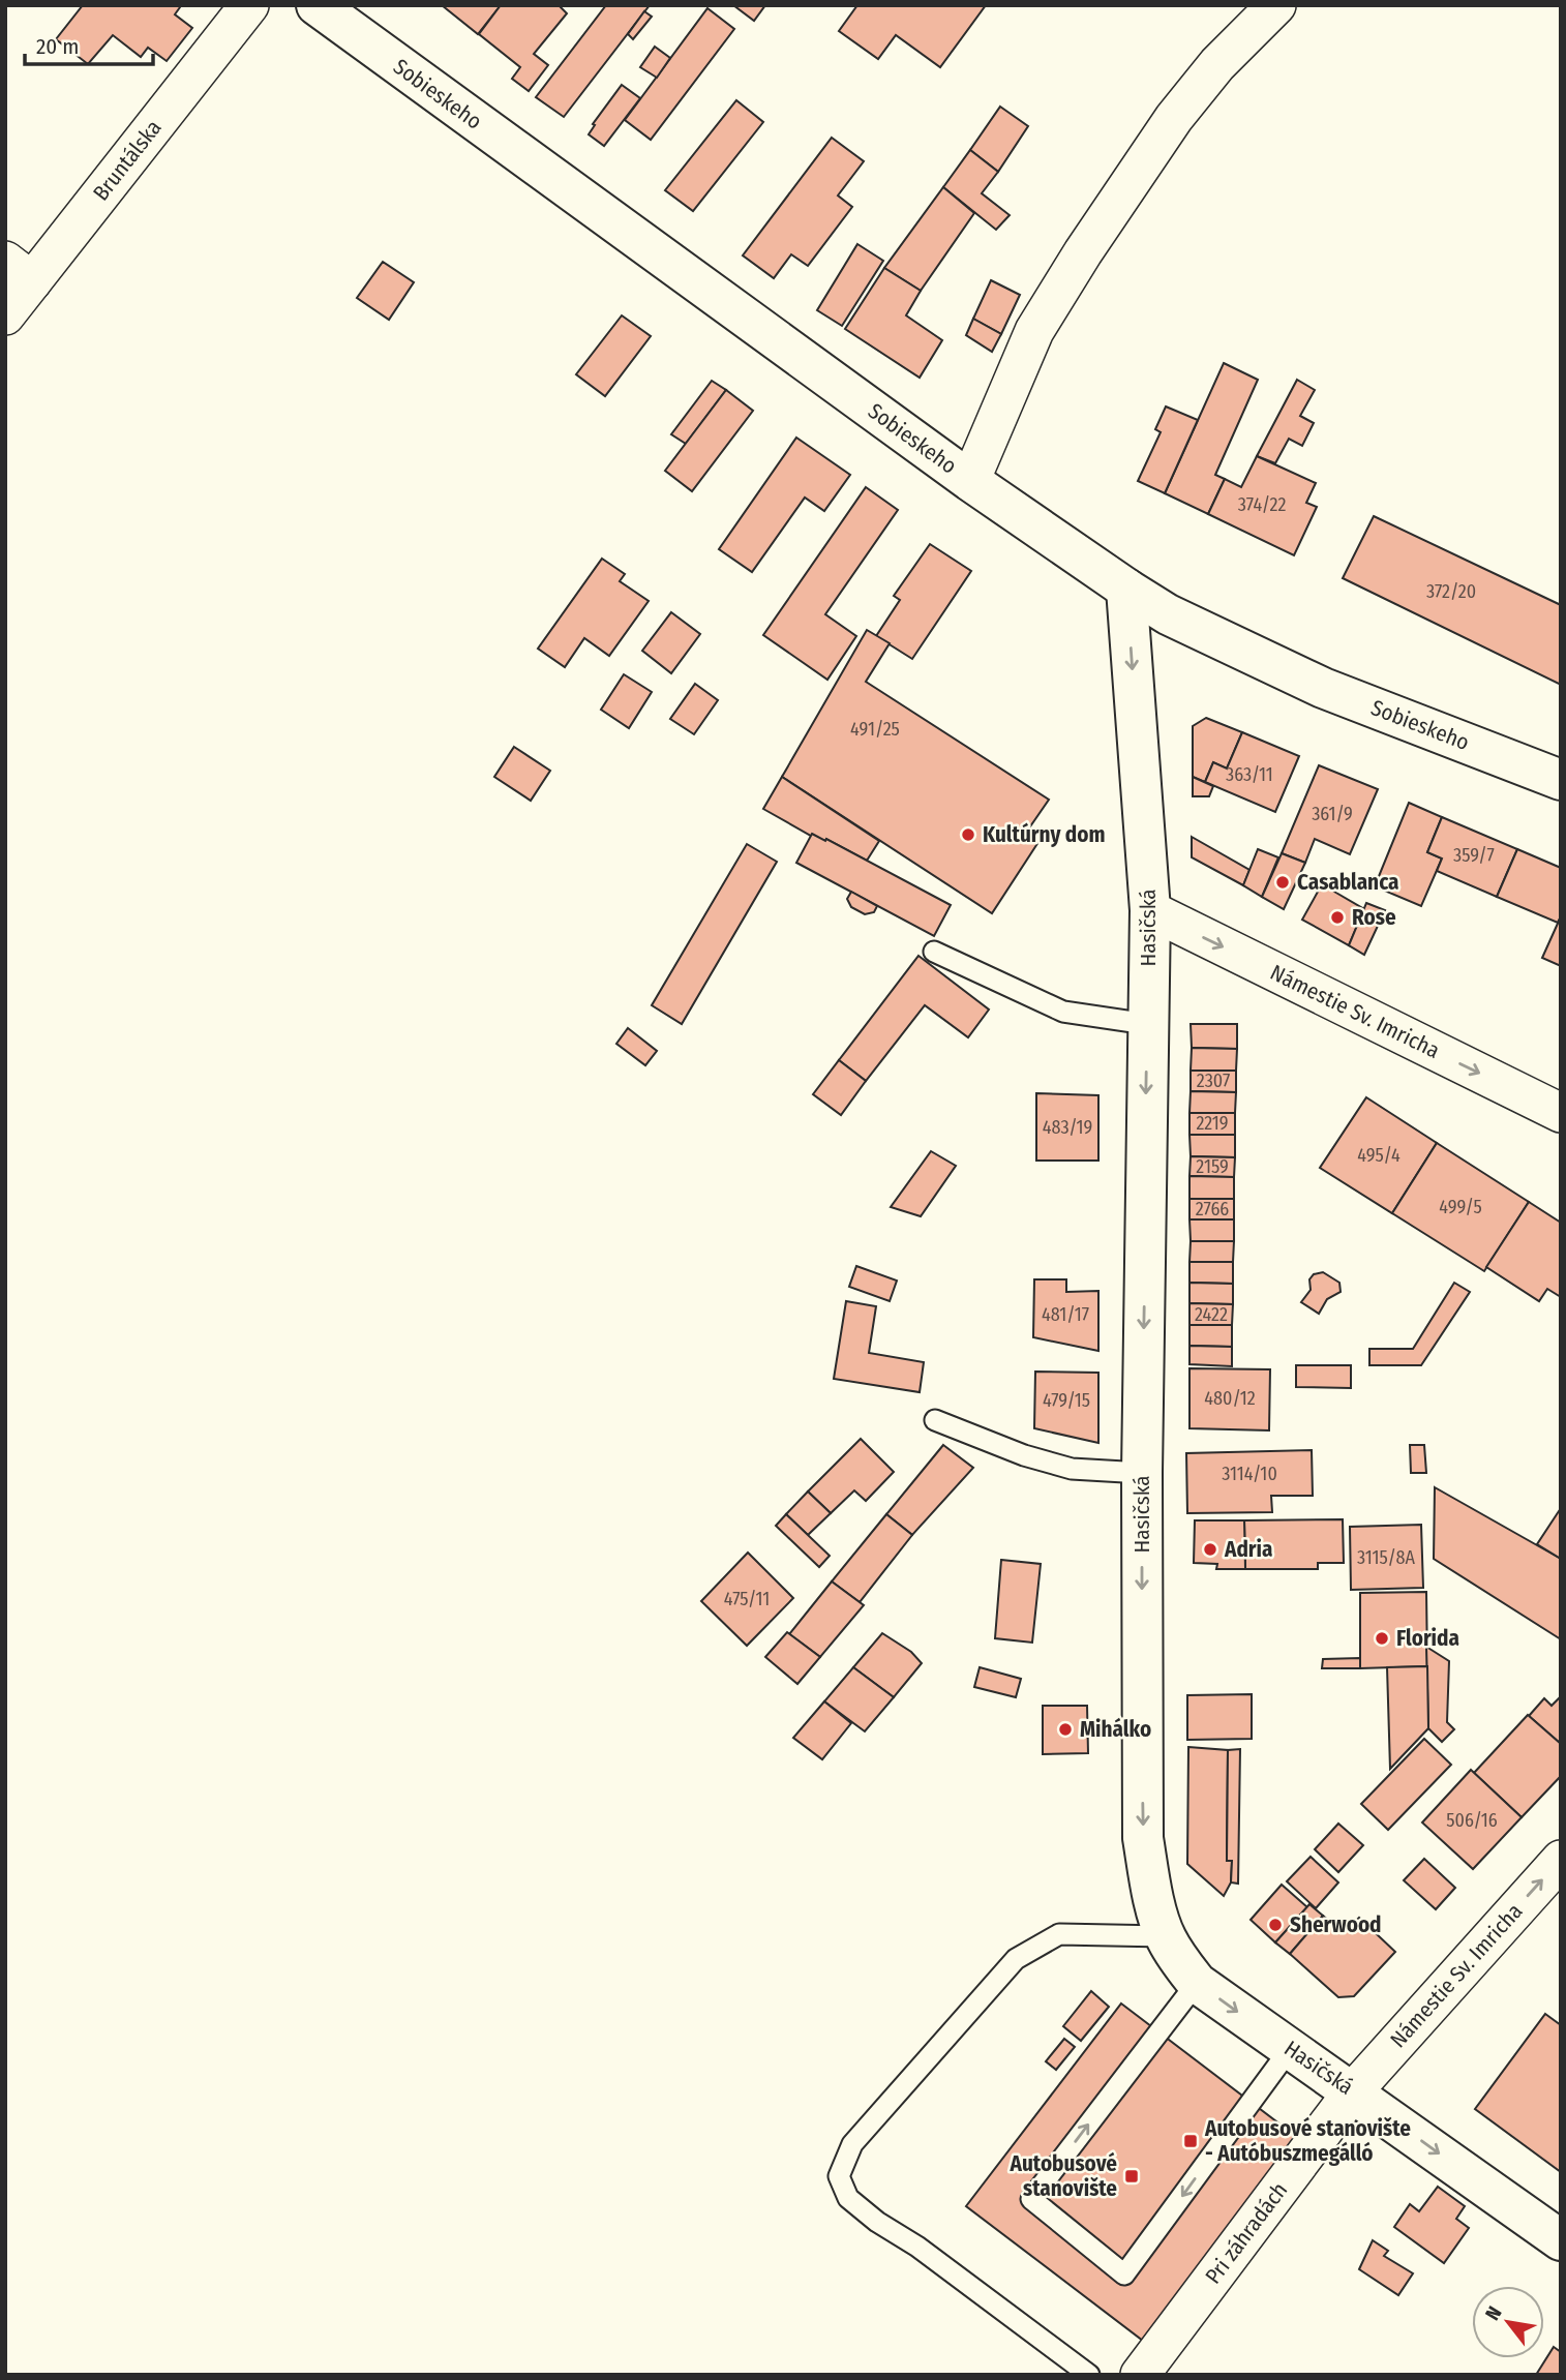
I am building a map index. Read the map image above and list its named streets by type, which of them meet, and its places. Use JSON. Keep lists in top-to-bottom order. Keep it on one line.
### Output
{"streets":{"street":["Sobieskeho","Bruntálska","Hasičská","Námestie Sv. Imricha","Pri záhradách"]},"crossings":[["Sobieskeho","Hasičská"],["Hasičská","Námestie Sv. Imricha"],["Hasičská","Pri záhradách"],["Námestie Sv. Imricha","Pri záhradách"]],"one_way":["Hasičská","Námestie Sv. Imricha"],"places":{"other":["Kultúrny dom","Casablanca","Rose","Adria","Florida","Mihálko","Sherwood"],"transit":["Autobusové stanovište - Autóbuszmegálló","Autobusové stanovište"]},"house_numbers":["374/22","372/20","491/25","363/11","361/9","359/7","2307","2219","483/19","495/4","2159","499/5","2766","481/17","2422","480/12","479/15","3114/10","3115/8A","475/11","506/16"],"scale_bar":"20 m","north":"top left"}
